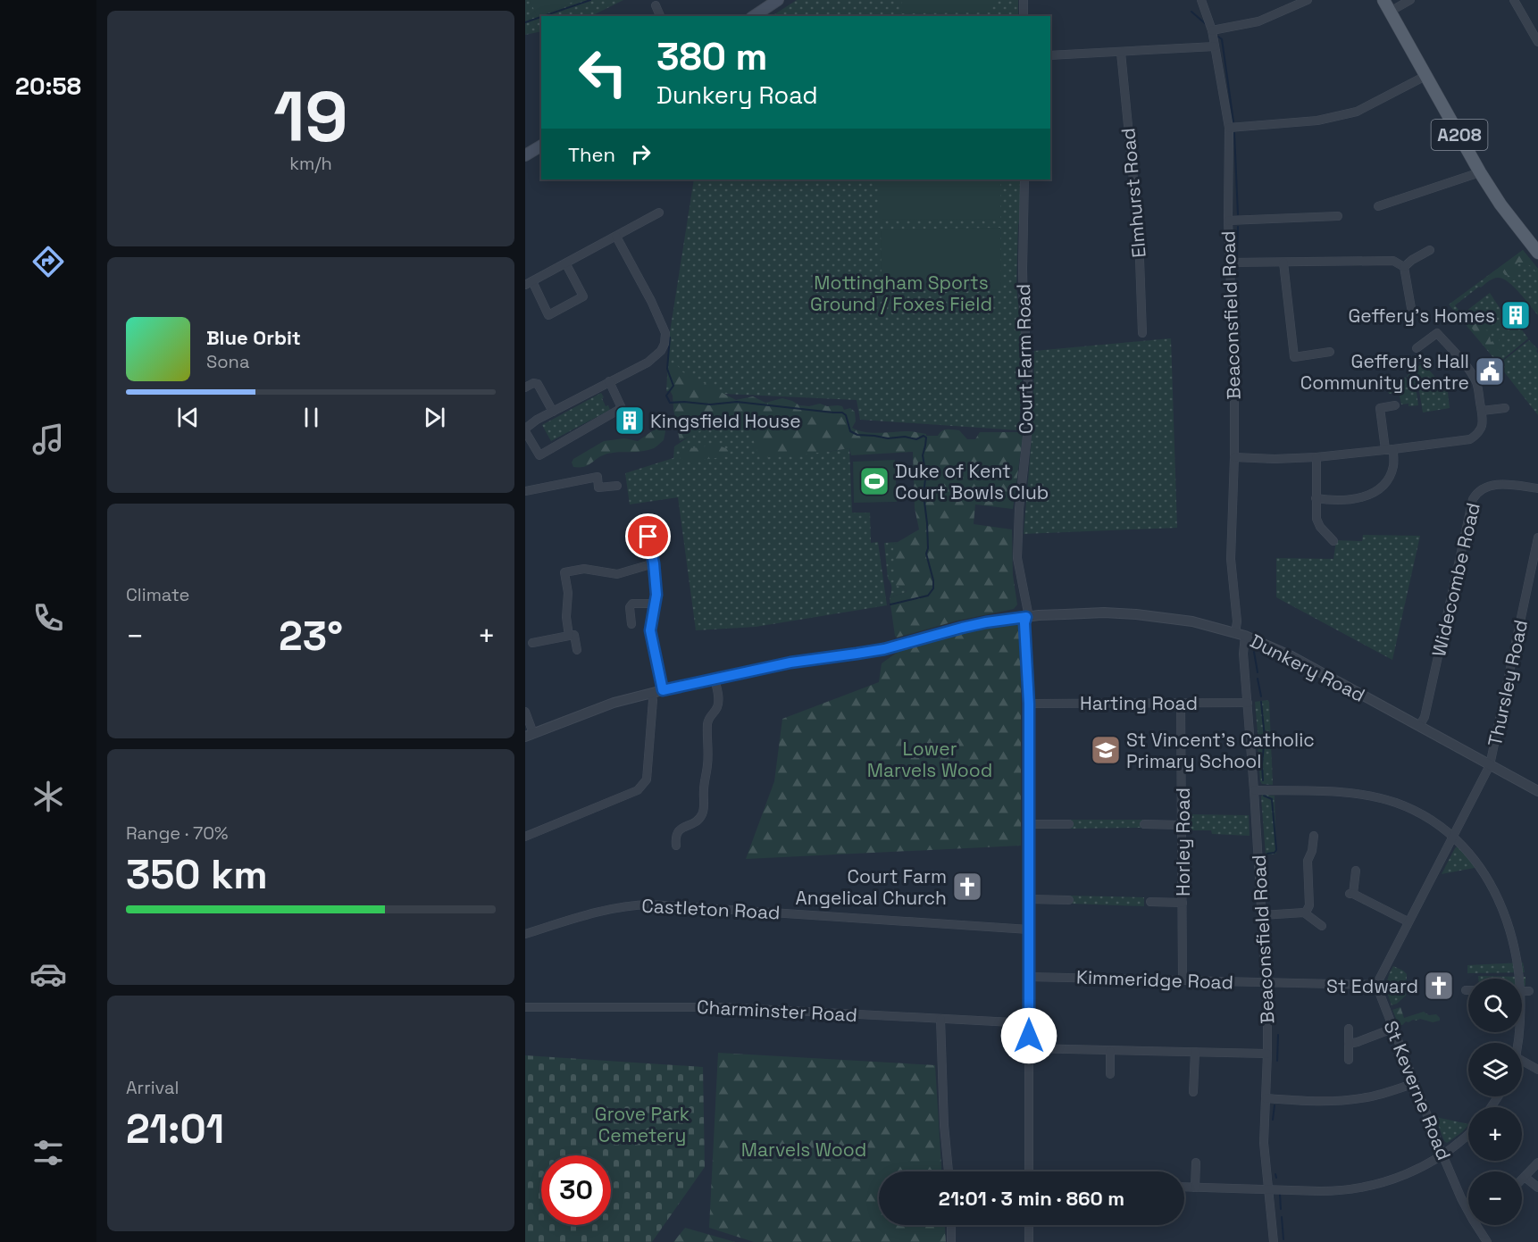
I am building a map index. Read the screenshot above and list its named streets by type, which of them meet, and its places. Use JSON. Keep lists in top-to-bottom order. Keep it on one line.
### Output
{"streets":{"main road":["A208"],"street":["Elmhurst Road","Beaconsfield Road","Court Farm Road","Widecombe Road","Dunkery Road","Thursley Road","Harting Road","Horley Road","Castleton Road","Kimmeridge Road","Charminster Road","St Keverne Road"]},"crossings":[["Beaconsfield Road","Dunkery Road"],["Beaconsfield Road","Harting Road"],["Beaconsfield Road","Kimmeridge Road"],["Court Farm Road","Dunkery Road"],["Court Farm Road","Harting Road"],["Court Farm Road","Castleton Road"],["Court Farm Road","Kimmeridge Road"],["Court Farm Road","Charminster Road"],["Widecombe Road","Dunkery Road"],["Dunkery Road","Thursley Road"],["Harting Road","Horley Road"],["Horley Road","Kimmeridge Road"],["Kimmeridge Road","St Keverne Road"]],"parks":["Mottingham Sports Ground / Foxes Field","Lower Marvels Wood","Grove Park Cemetery","Marvels Wood"],"places":{"building":["Geffery's Homes","Kingsfield House"],"public building":["Geffery's Hall Community Centre"],"sports":["Duke of Kent Court Bowls Club"],"school or university":["St Vincent's Catholic Primary School"],"church":["Court Farm Angelical Church","St Edward"]},"page":{"tabs":"20:58","tile":[["19","km/h"],"Climate",["Range · 70%","350 km"],["Arrival","21:01"]],"turn":["380 m","Dunkery Road"],"then":"Then","song":["Blue Orbit","Sona"],"heat":["−","23°","+"],"map_buttons":["+","−"],"limit":"30","trip":"21:01 · 3 min · 860 m"}}
